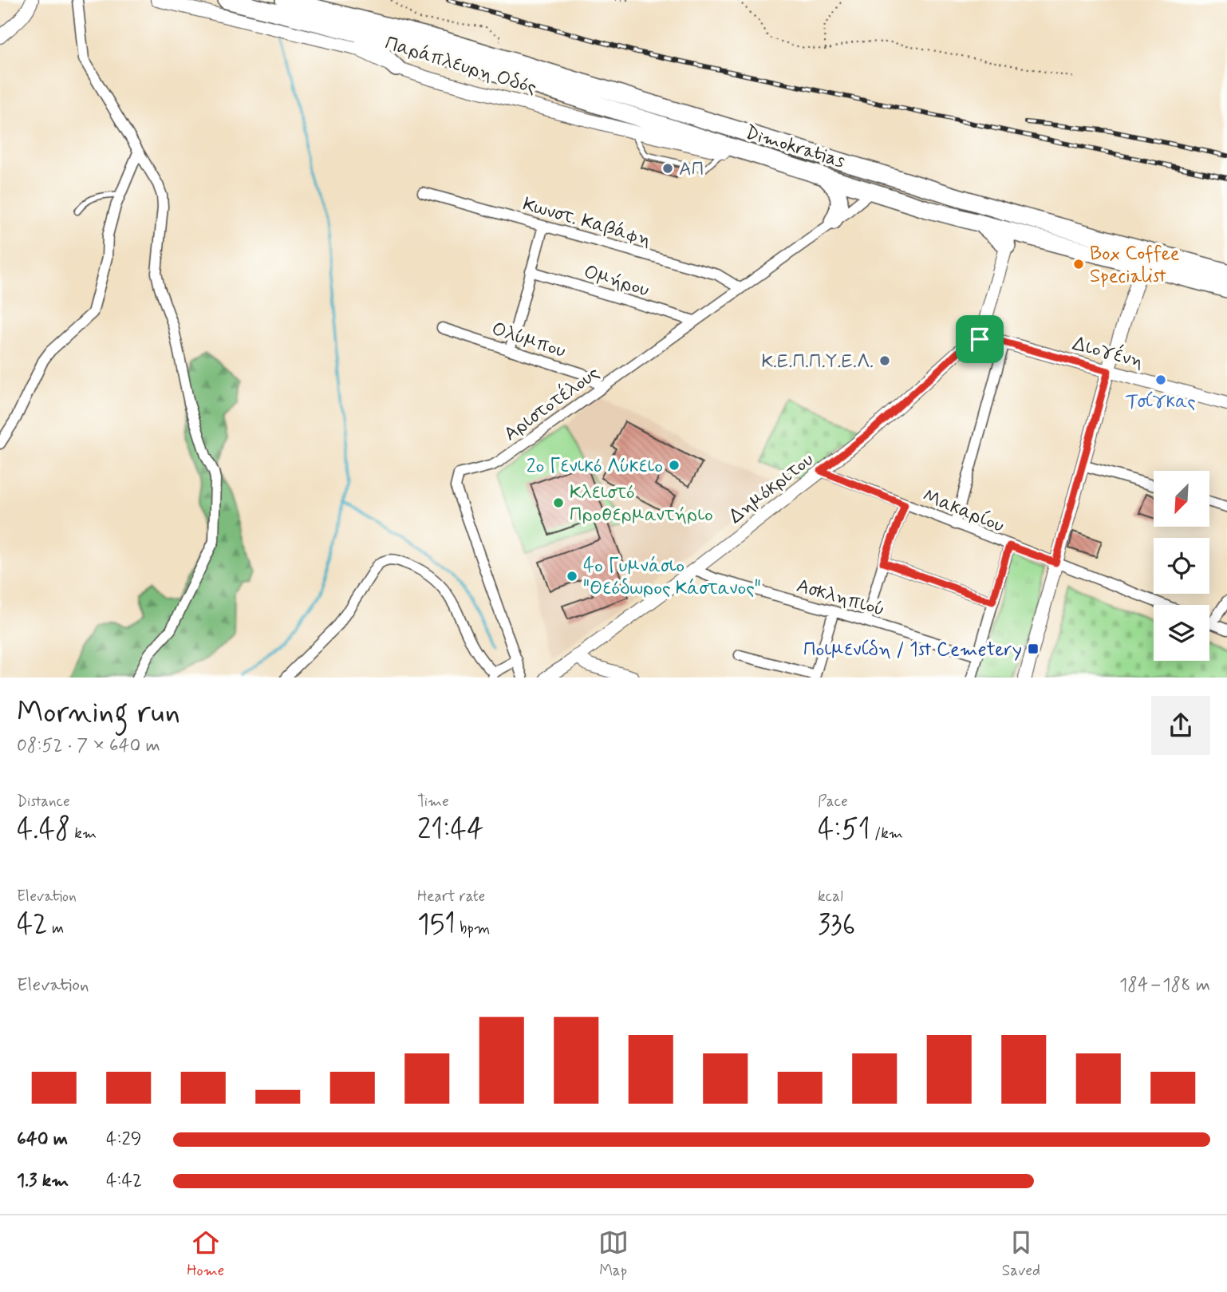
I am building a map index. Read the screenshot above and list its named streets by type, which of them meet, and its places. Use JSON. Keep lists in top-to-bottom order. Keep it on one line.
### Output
{"streets":{"highway":["Dimokratias"],"street":["Παράπλευρη Οδός","Κωνστ. Καβάφη","Ομήρου","Ολύμπου","Διογένη","Αριστοτέλους","Δημόκριτου","Μακαρίου","Ασκληπιού"]},"crossings":[["Παράπλευρη Οδός","Dimokratias"],["Dimokratias","Αριστοτέλους"],["Κωνστ. Καβάφη","Αριστοτέλους"],["Ομήρου","Αριστοτέλους"],["Ολύμπου","Αριστοτέλους"],["Διογένη","Δημόκριτου"],["Δημόκριτου","Μακαρίου"],["Δημόκριτου","Ασκληπιού"]],"places":{"other":["ΑΠ","Box Coffee Specialist","Κ.Ε.Π.Π.Υ.Ε.Λ.","Τσίγκας","2ο Γενικό Λύκειο","Κλειστό Προθερμαντήριο","4ο Γυμνάσιο \"Θεόδωρος Κάστανος\""],"transit":["Ποιμενίδη / 1st Cemetery"]},"north":"bottom left","page":{"heading":["Morning run","08:52 · 7 × 640 m"],"stats":[["Distance","4.48 km"],["Time","21:44"],["Pace","4:51 /km"],["Elevation","42 m"],["Heart rate","151 bpm"],["kcal","336"]],"chart":["Elevation","184–188 m"],"list":[{"name":"640 m","note":"4:29"},{"name":"1.3 km","note":"4:42"}],"tabs":["Home","Map","Saved"]}}
